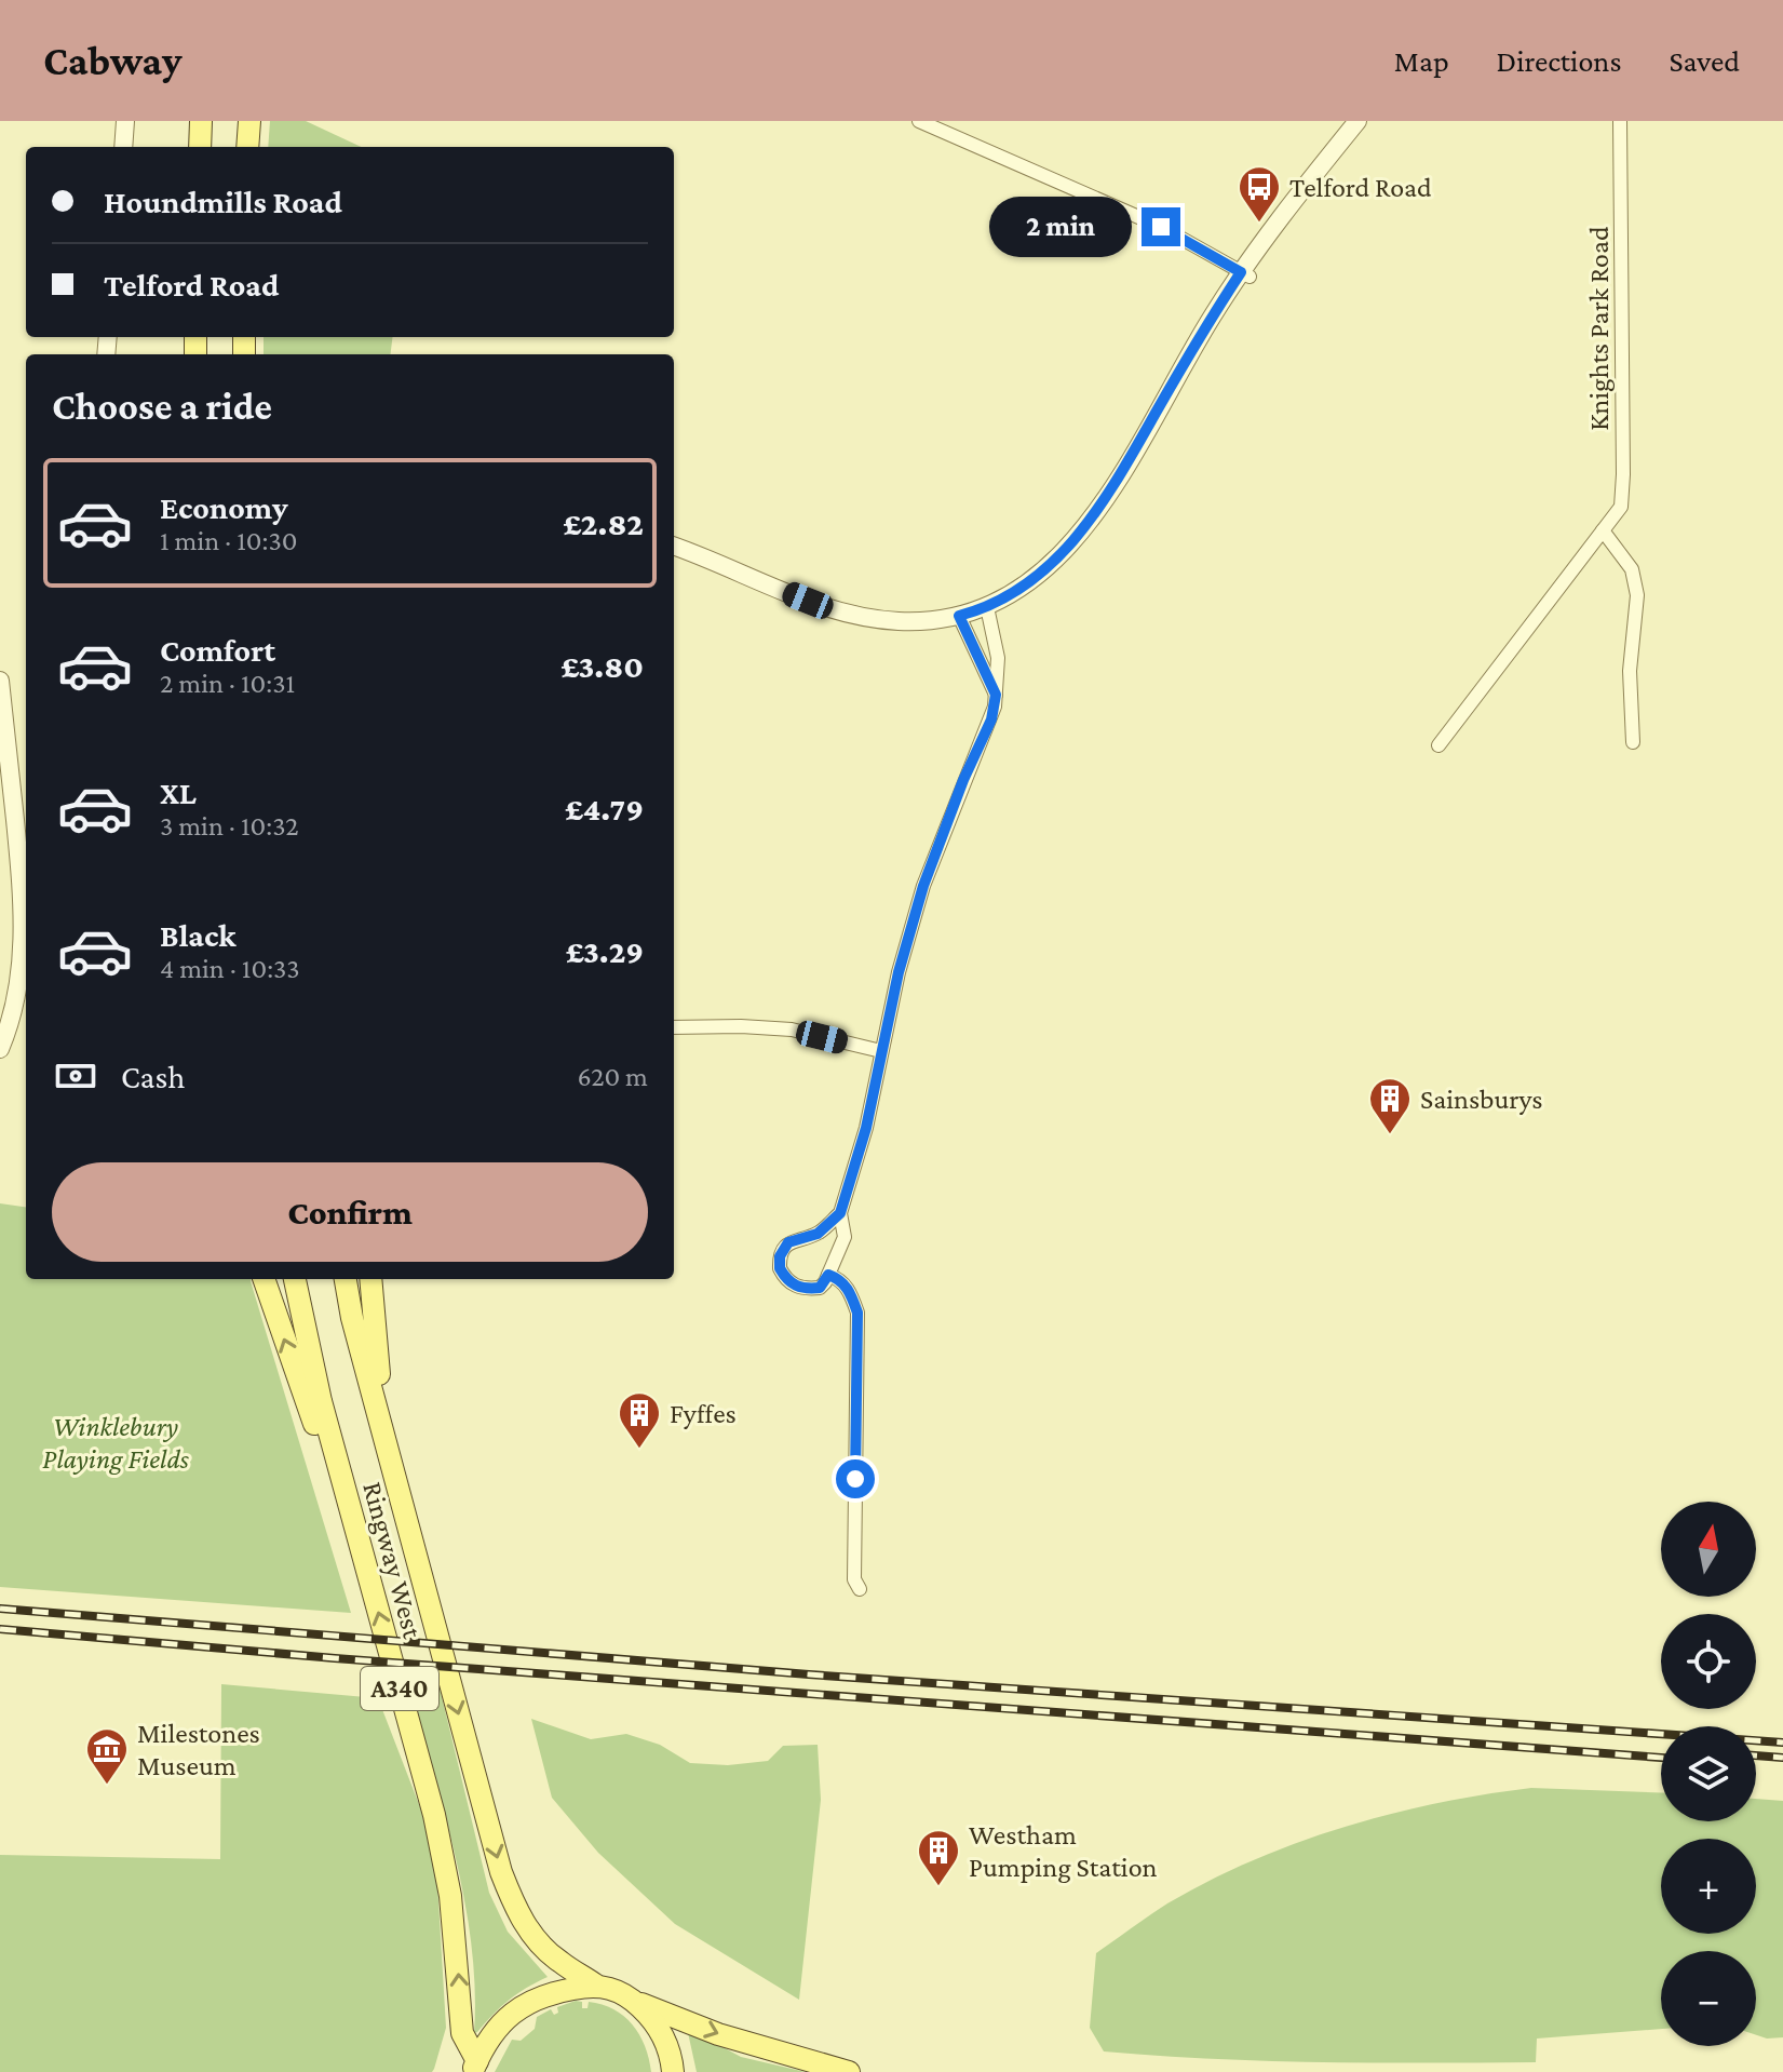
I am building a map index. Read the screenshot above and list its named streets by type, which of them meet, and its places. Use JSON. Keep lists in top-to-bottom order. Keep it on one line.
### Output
{"streets":{"main road":["Ringway West","A340"],"street":["Knights Park Road"]},"parks":["Winklebury Playing Fields"],"places":{"bus stop":["Telford Road"],"building":["Sainsburys","Fyffes","Westham Pumping Station"],"museum":["Milestones Museum"]},"north":"top","page":{"header":"Cabway","nav":["Map","Directions","Saved"],"banner":["Houndmills Road","Telford Road"],"bubble":"2 min","heading":"Choose a ride","list":[{"name":"Economy","note":"1 min · 10:30","value":"£2.82"},{"name":"Comfort","note":"2 min · 10:31","value":"£3.80"},{"name":"XL","note":"3 min · 10:32","value":"£4.79"},{"name":"Black","note":"4 min · 10:33","value":"£3.29"}],"pay":["Cash","620 m"],"buttons":"Confirm","map_buttons":["+","−"]}}
